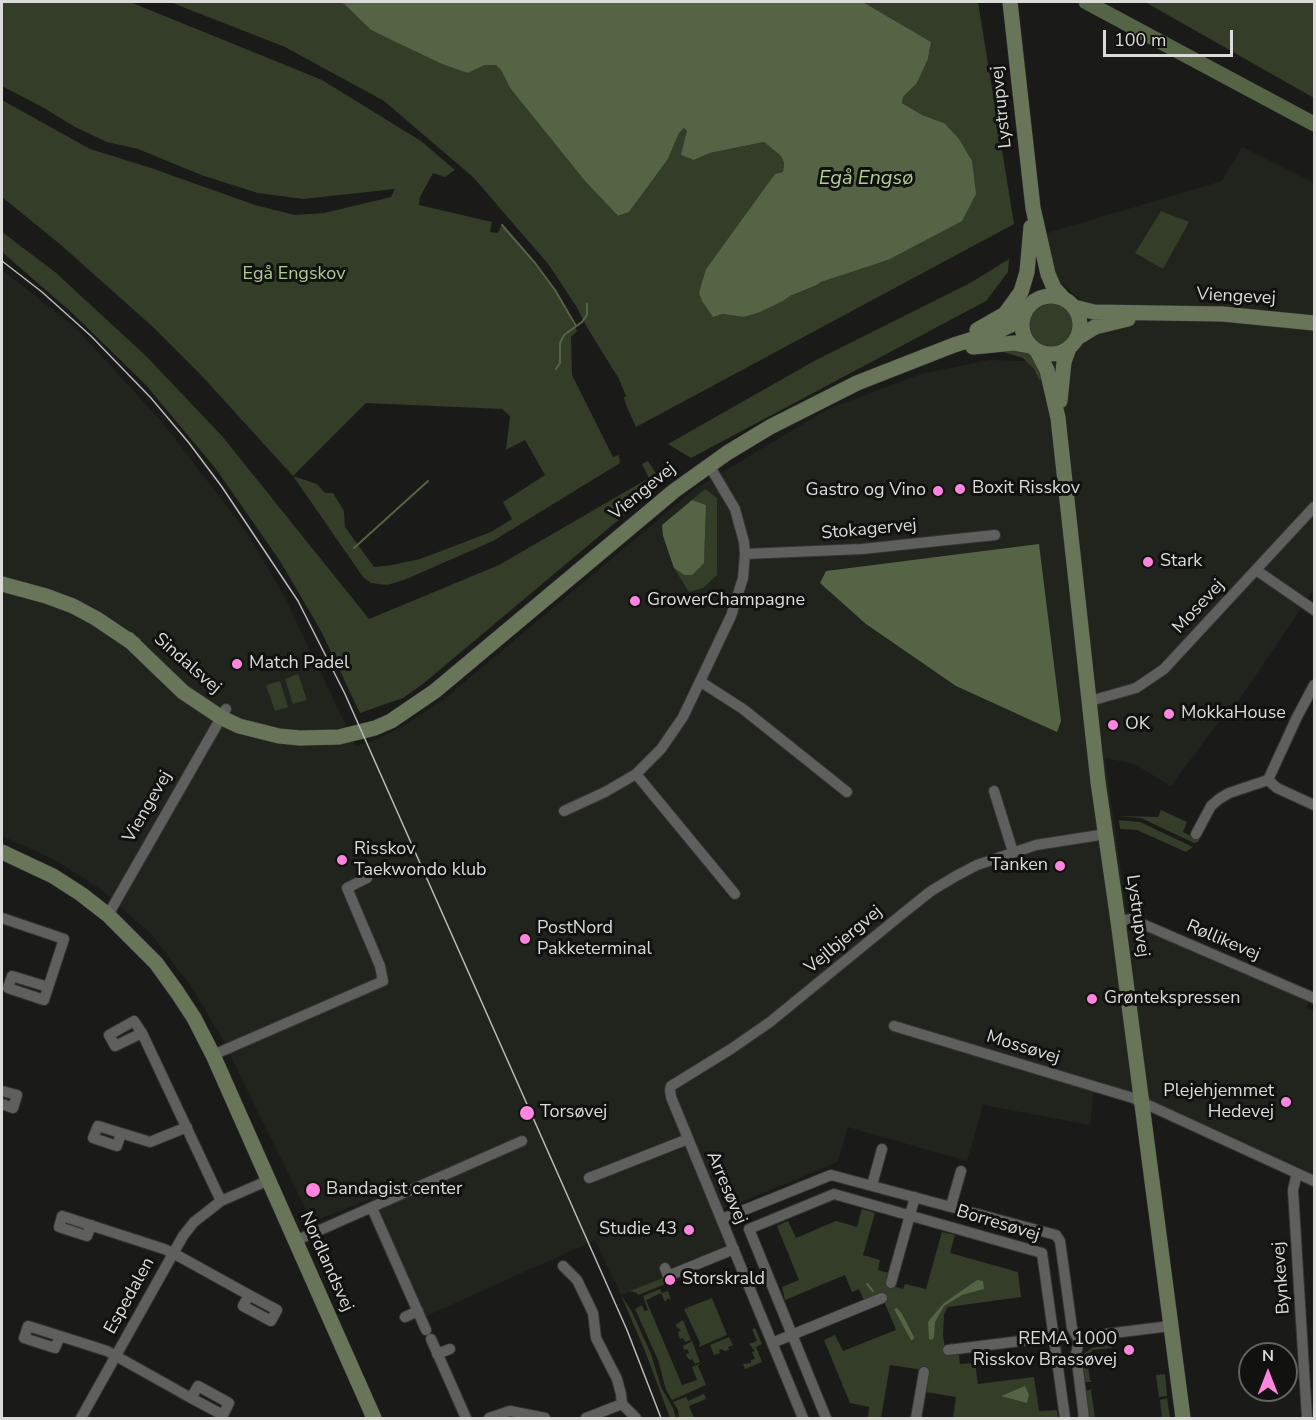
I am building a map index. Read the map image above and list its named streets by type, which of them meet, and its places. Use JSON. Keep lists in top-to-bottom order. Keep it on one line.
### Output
{"streets":{"street":["Lystrupvej","Viengevej","Stokagervej","Mosevej","Sindalsvej","Vejlbjergvej","Røllikevej","Mossøvej","Arresøvej","Borresøvej","Nordlandsvej","Bynkevej","Espedalen"]},"crossings":[["Lystrupvej","Viengevej"],["Lystrupvej","Mosevej"],["Lystrupvej","Vejlbjergvej"],["Lystrupvej","Røllikevej"],["Lystrupvej","Mossøvej"],["Viengevej","Sindalsvej"],["Viengevej","Nordlandsvej"],["Vejlbjergvej","Arresøvej"],["Mossøvej","Bynkevej"],["Arresøvej","Borresøvej"],["Nordlandsvej","Espedalen"]],"water":["Egå Engsø"],"parks":["Egå Engskov"],"places":["Boxit Risskov","Gastro og Vino","Stark","GrowerChampagne","Match Padel","MokkaHouse","OK","Risskov Taekwondo klub","Tanken","PostNord Pakketerminal","Grøntekspressen","Plejehjemmet Hedevej","Torsøvej","Bandagist center","Studie 43","Storskrald","REMA 1000 Risskov Brassøvej"],"scale_bar":"100 m","north":"top"}
